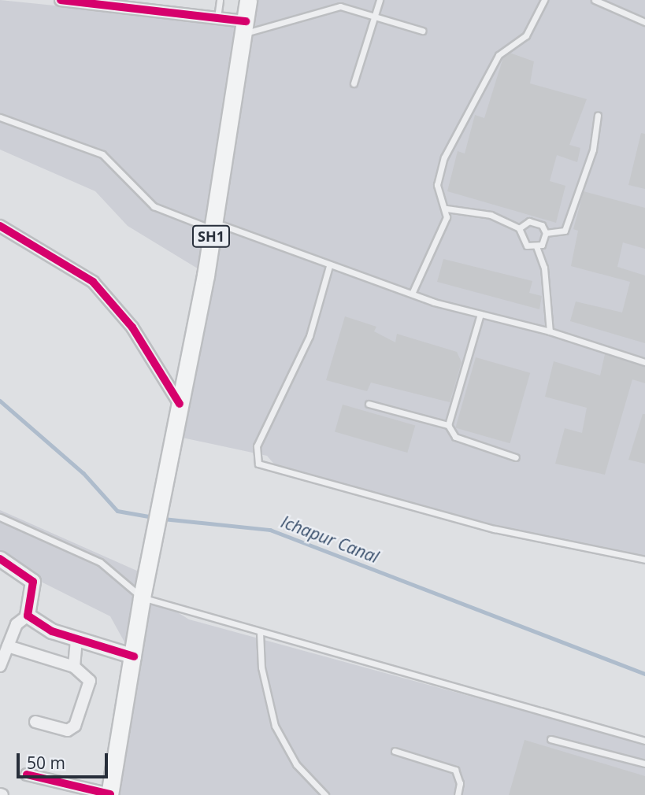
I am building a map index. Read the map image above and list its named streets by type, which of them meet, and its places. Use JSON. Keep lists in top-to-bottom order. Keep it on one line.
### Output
{"streets":{"main road":["SH1"]},"water":["Ichapur Canal"],"scale_bar":"50 m"}
